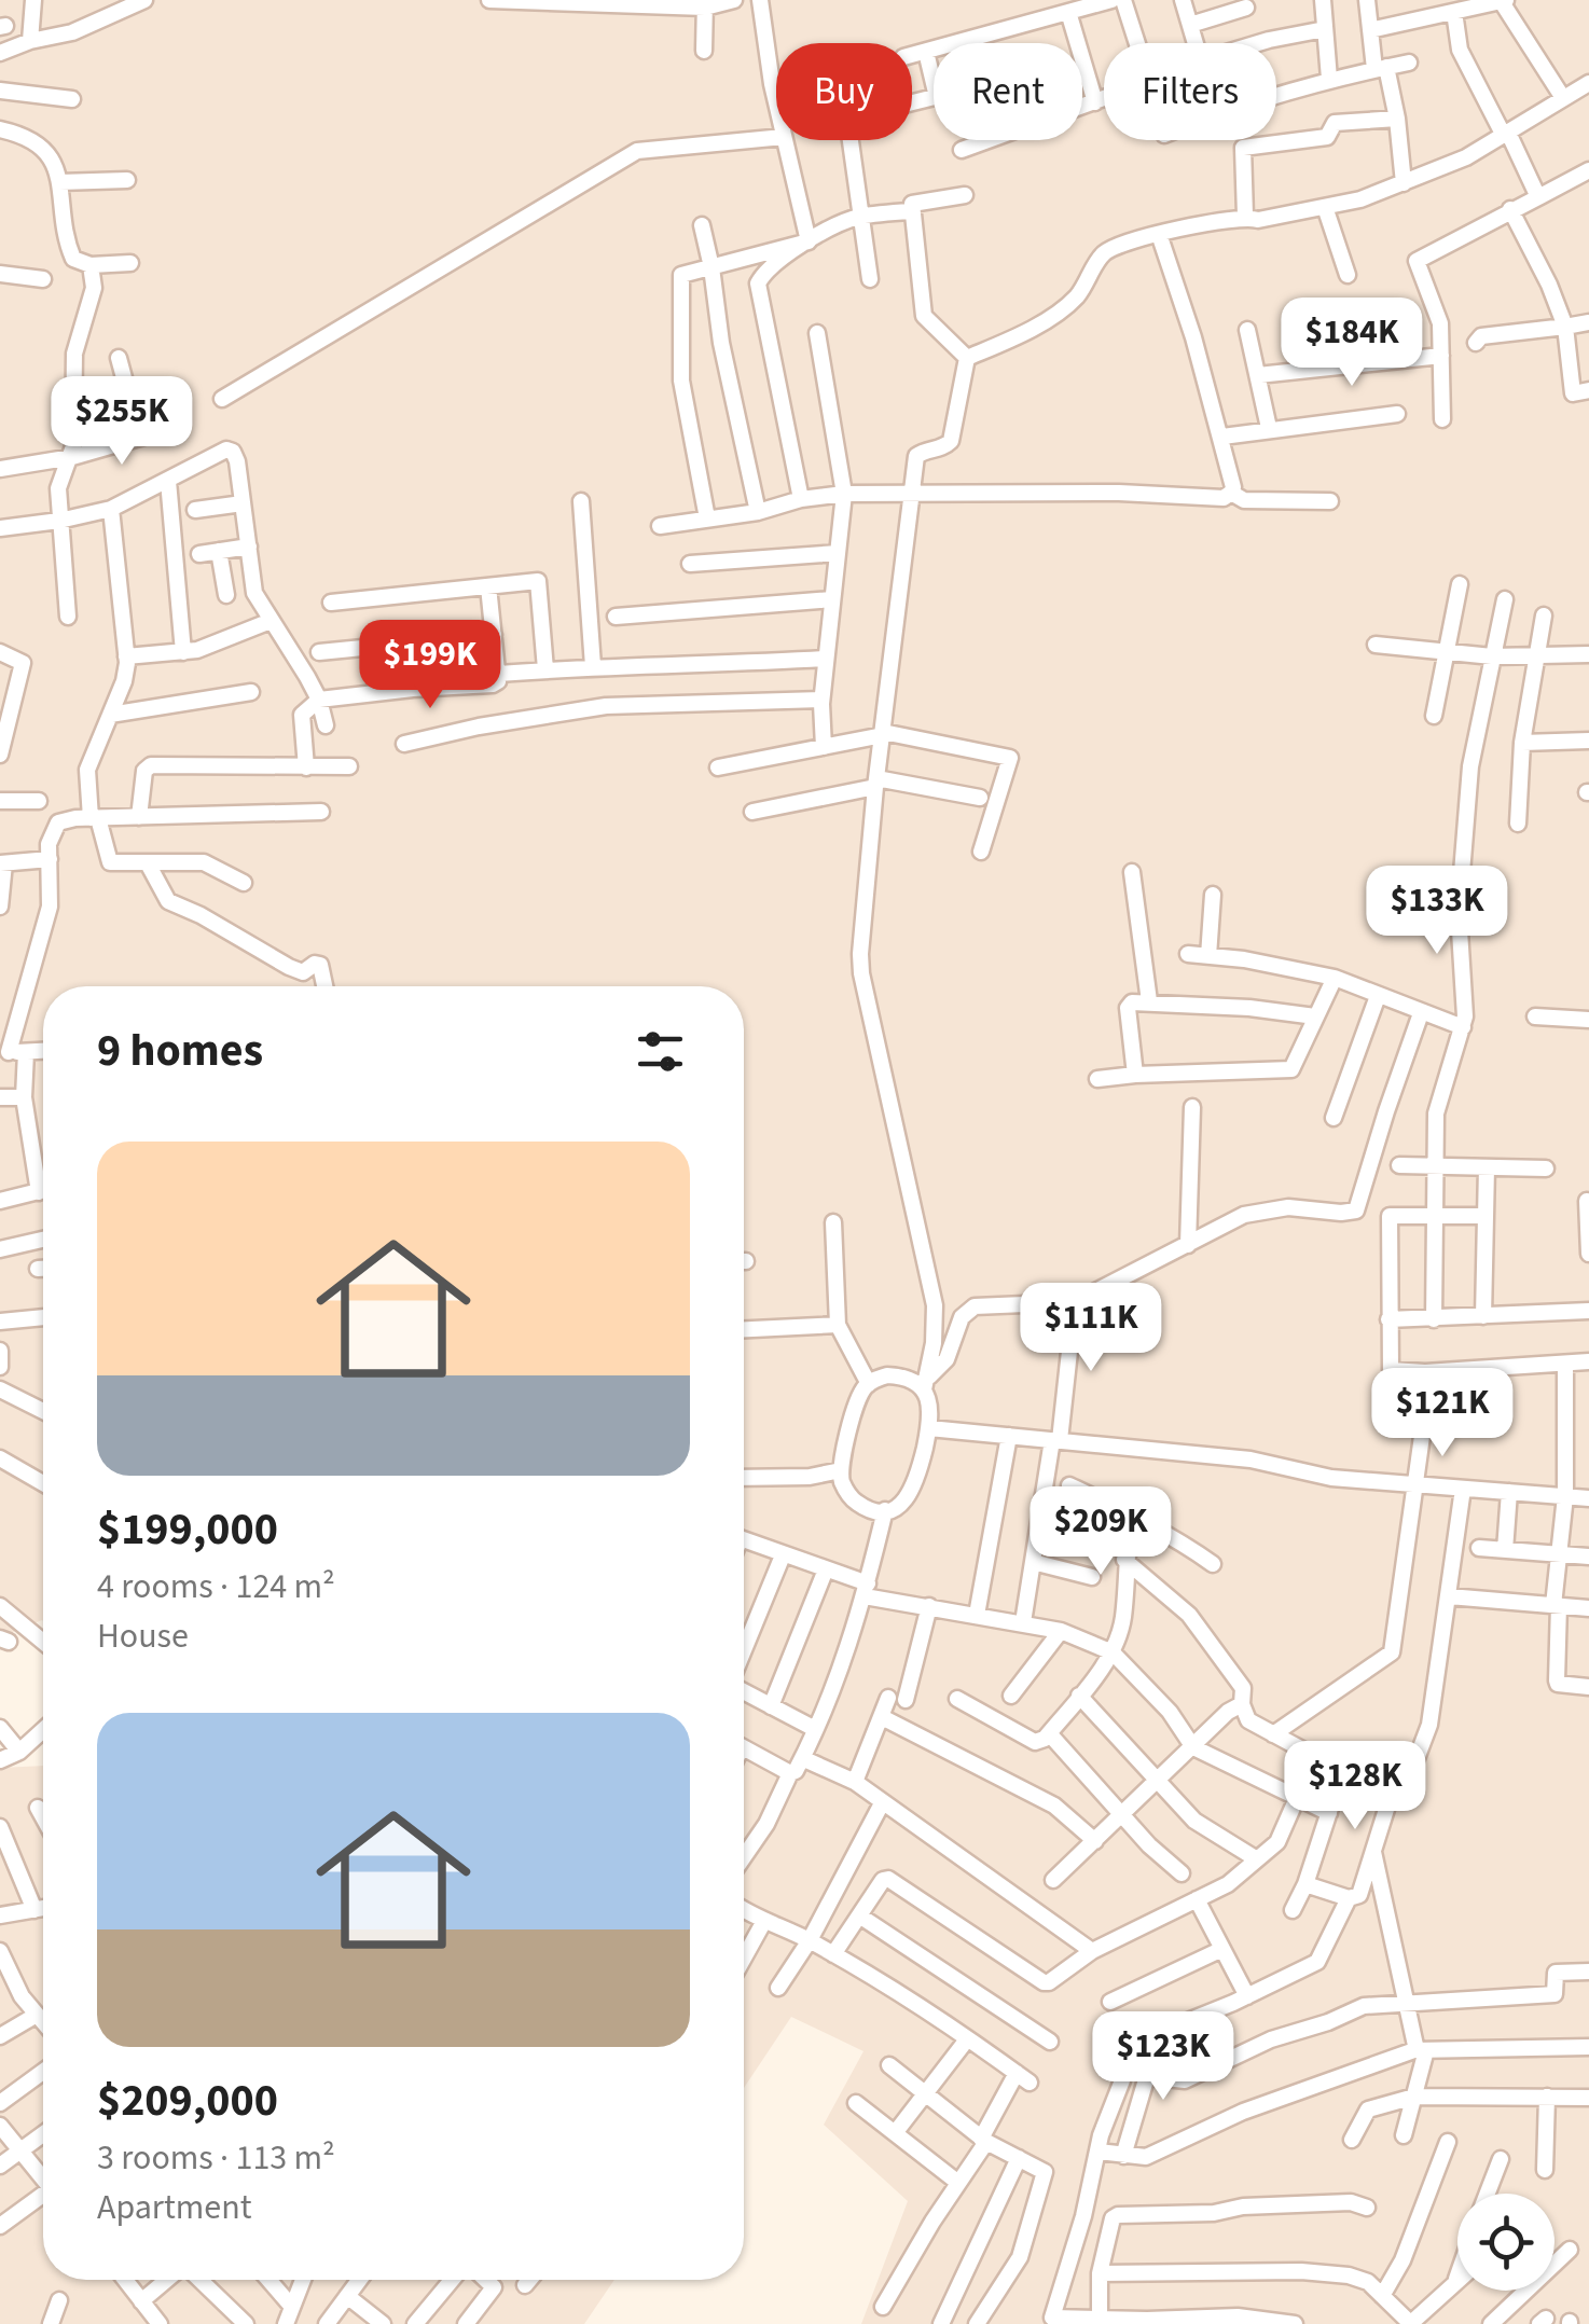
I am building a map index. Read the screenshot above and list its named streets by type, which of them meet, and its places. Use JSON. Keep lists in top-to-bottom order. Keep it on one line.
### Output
{"page":{"chip":["Buy","Rent","Filters"],"price":["$184K","$255K","$199K","$133K","$111K","$121K","$209K","$128K","$123K"],"heading":"9 homes","list":[{"name":"$199,000","note":"4 rooms · 124 m² · House"},{"name":"$209,000","note":"3 rooms · 113 m² · Apartment"}]}}
